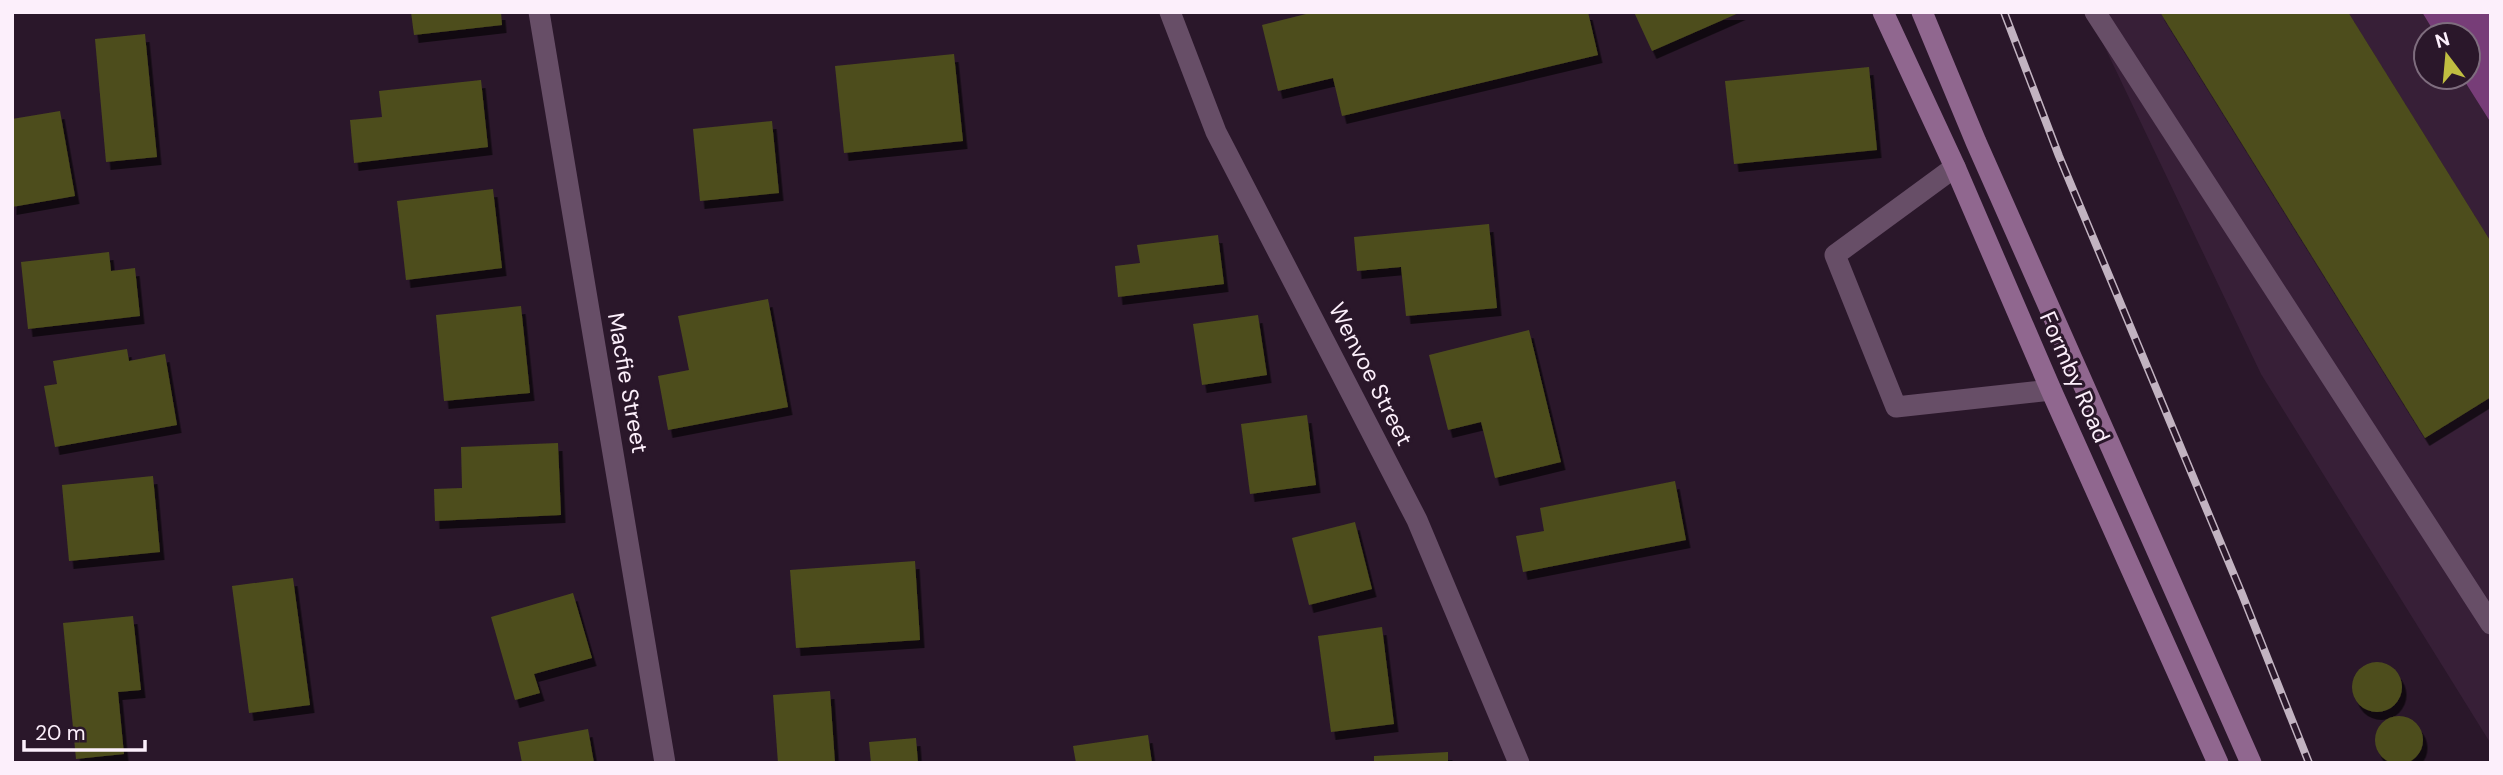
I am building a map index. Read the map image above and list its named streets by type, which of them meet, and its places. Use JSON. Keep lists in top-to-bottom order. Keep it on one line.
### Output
{"streets":{"main road":["Formby Road"],"street":["Wenvoe Street","Macfie Street"]},"scale_bar":"20 m","north":"top"}
